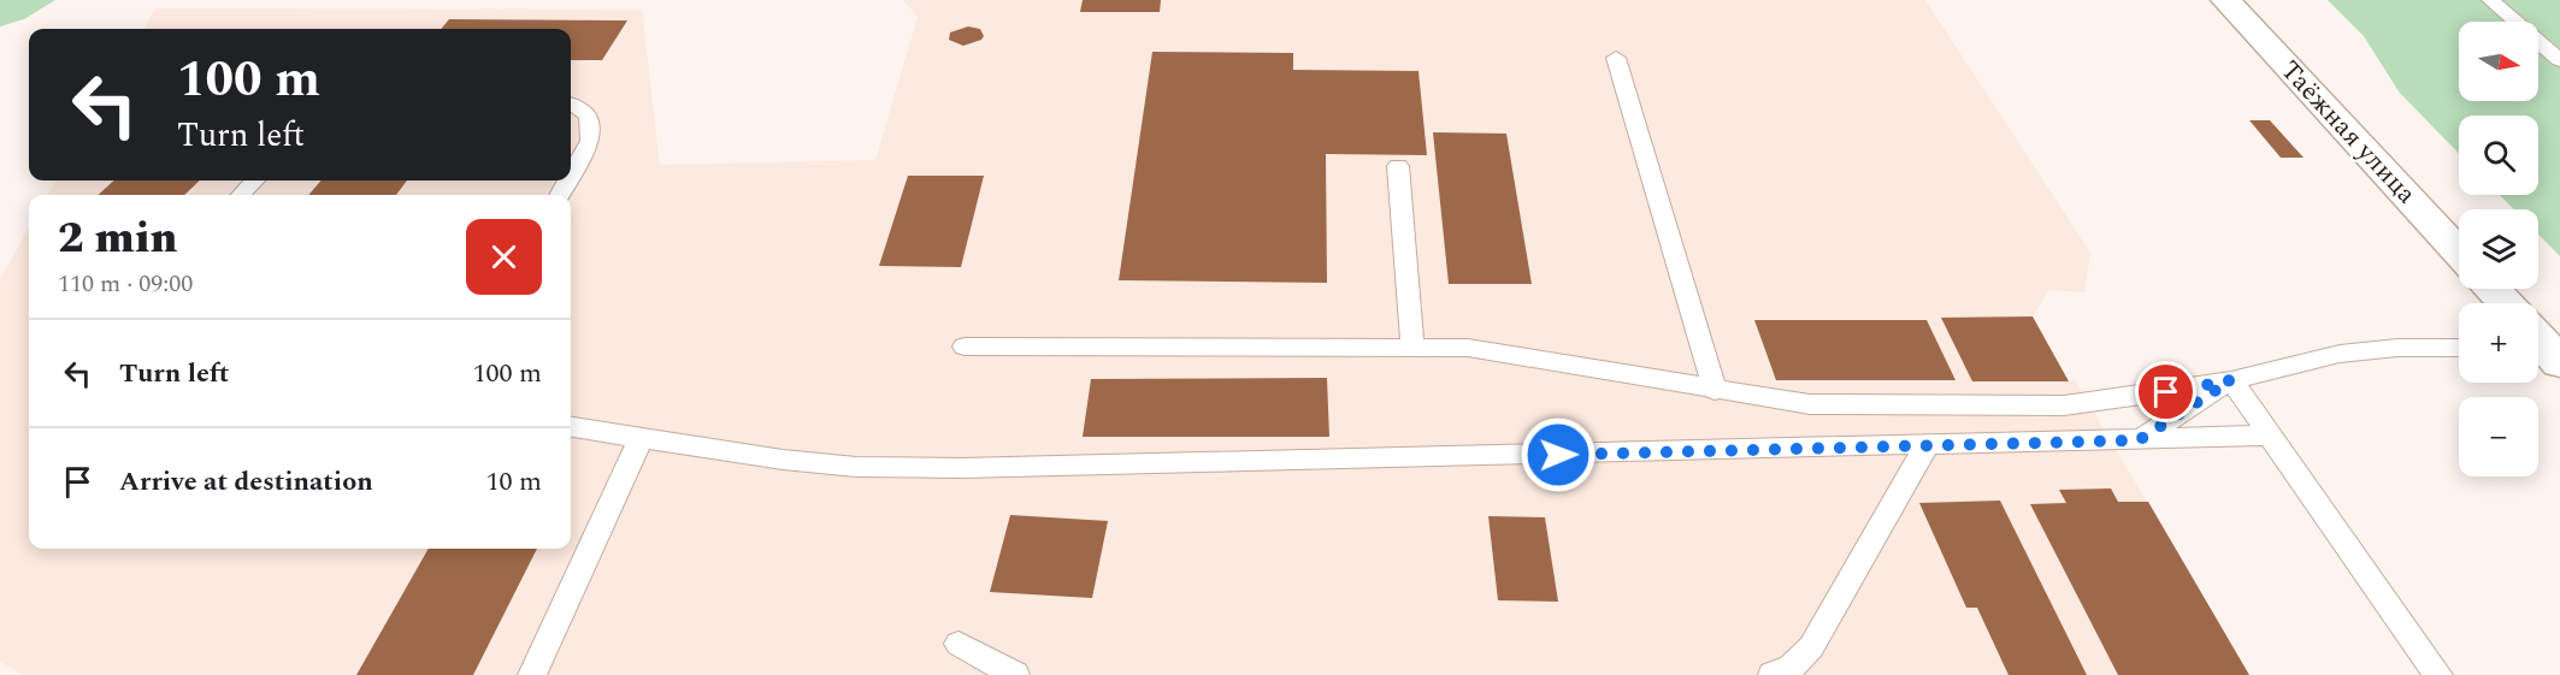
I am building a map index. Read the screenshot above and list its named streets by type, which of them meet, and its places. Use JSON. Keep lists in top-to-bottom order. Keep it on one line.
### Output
{"streets":{"highway":["Таёжная улица"]},"north":"right","page":{"map_buttons":["+","−"],"turn":["100 m","Turn left"],"heading":["2 min","110 m · 09:00"],"list":[{"name":"Turn left","value":"100 m"},{"name":"Arrive at destination","value":"10 m"}]}}
